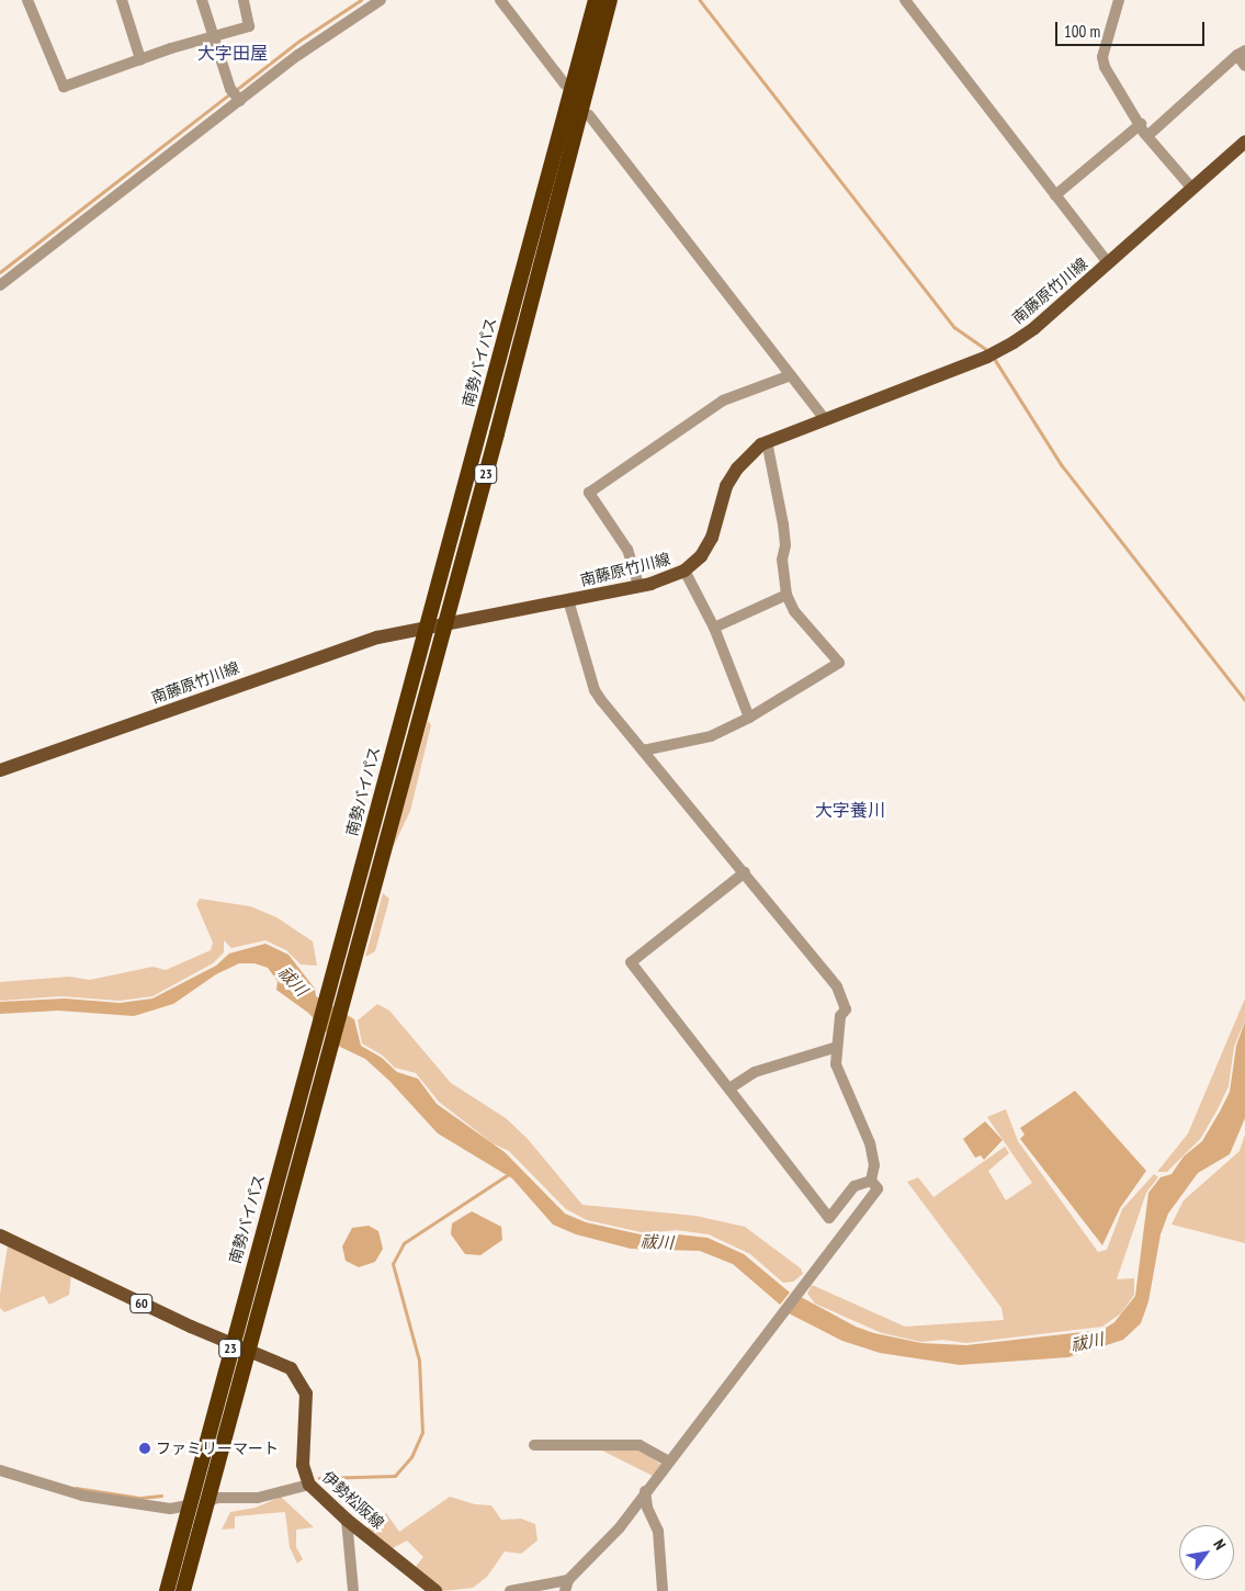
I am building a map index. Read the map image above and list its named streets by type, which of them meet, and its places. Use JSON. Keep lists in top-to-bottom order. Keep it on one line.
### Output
{"streets":{"highway":["南勢バイパス","23"],"main road":["南藤原竹川線","60","伊勢松阪線"]},"crossings":[["南藤原竹川線","南勢バイパス"],["南勢バイパス","伊勢松阪線"]],"districts":["大字田屋","大字養川"],"water":["祓川"],"places":["ファミリーマート"],"scale_bar":"100 m","north":"top right"}
